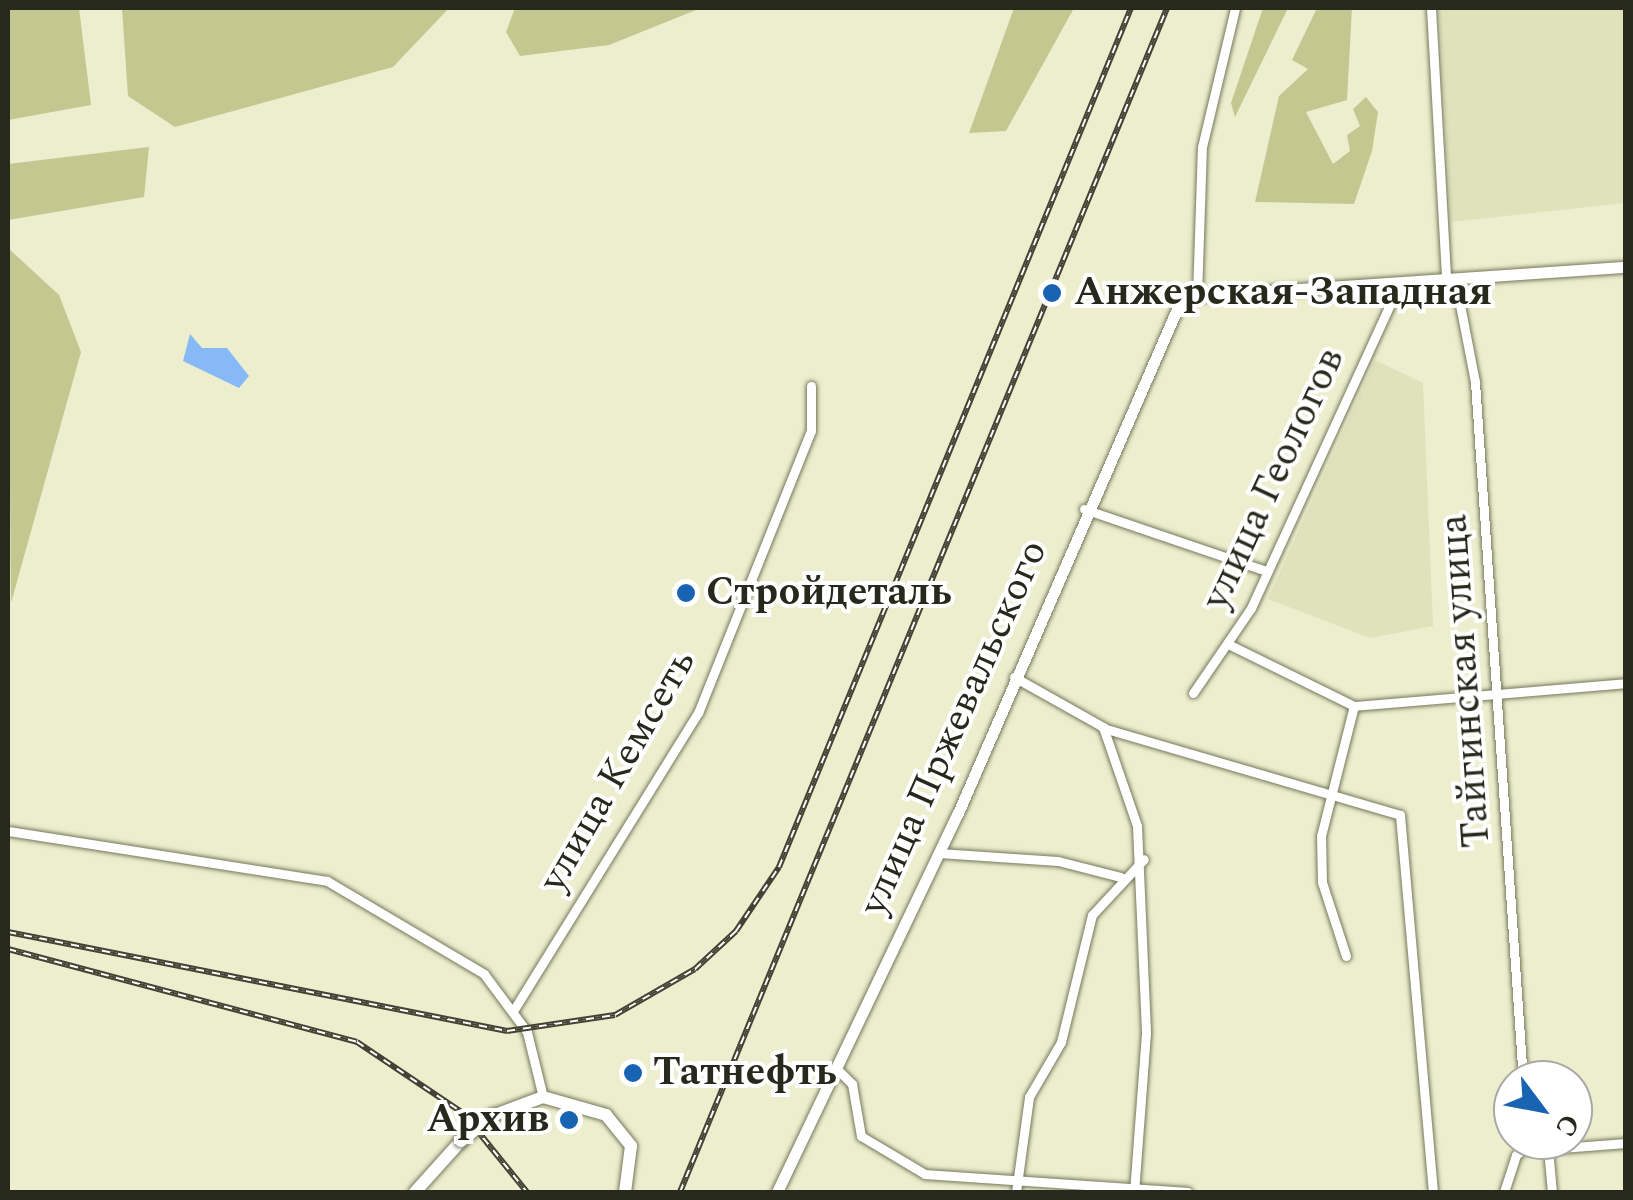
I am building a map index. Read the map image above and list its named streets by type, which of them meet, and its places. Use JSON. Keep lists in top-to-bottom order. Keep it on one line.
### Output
{"streets":{"street":["улица Геологов","Тайгинская улица","улица Пржевальского","улица Кемсеть"]},"places":["Анжерская-Западная","Стройдеталь","Татнефть","Архив"],"north":"bottom right"}
